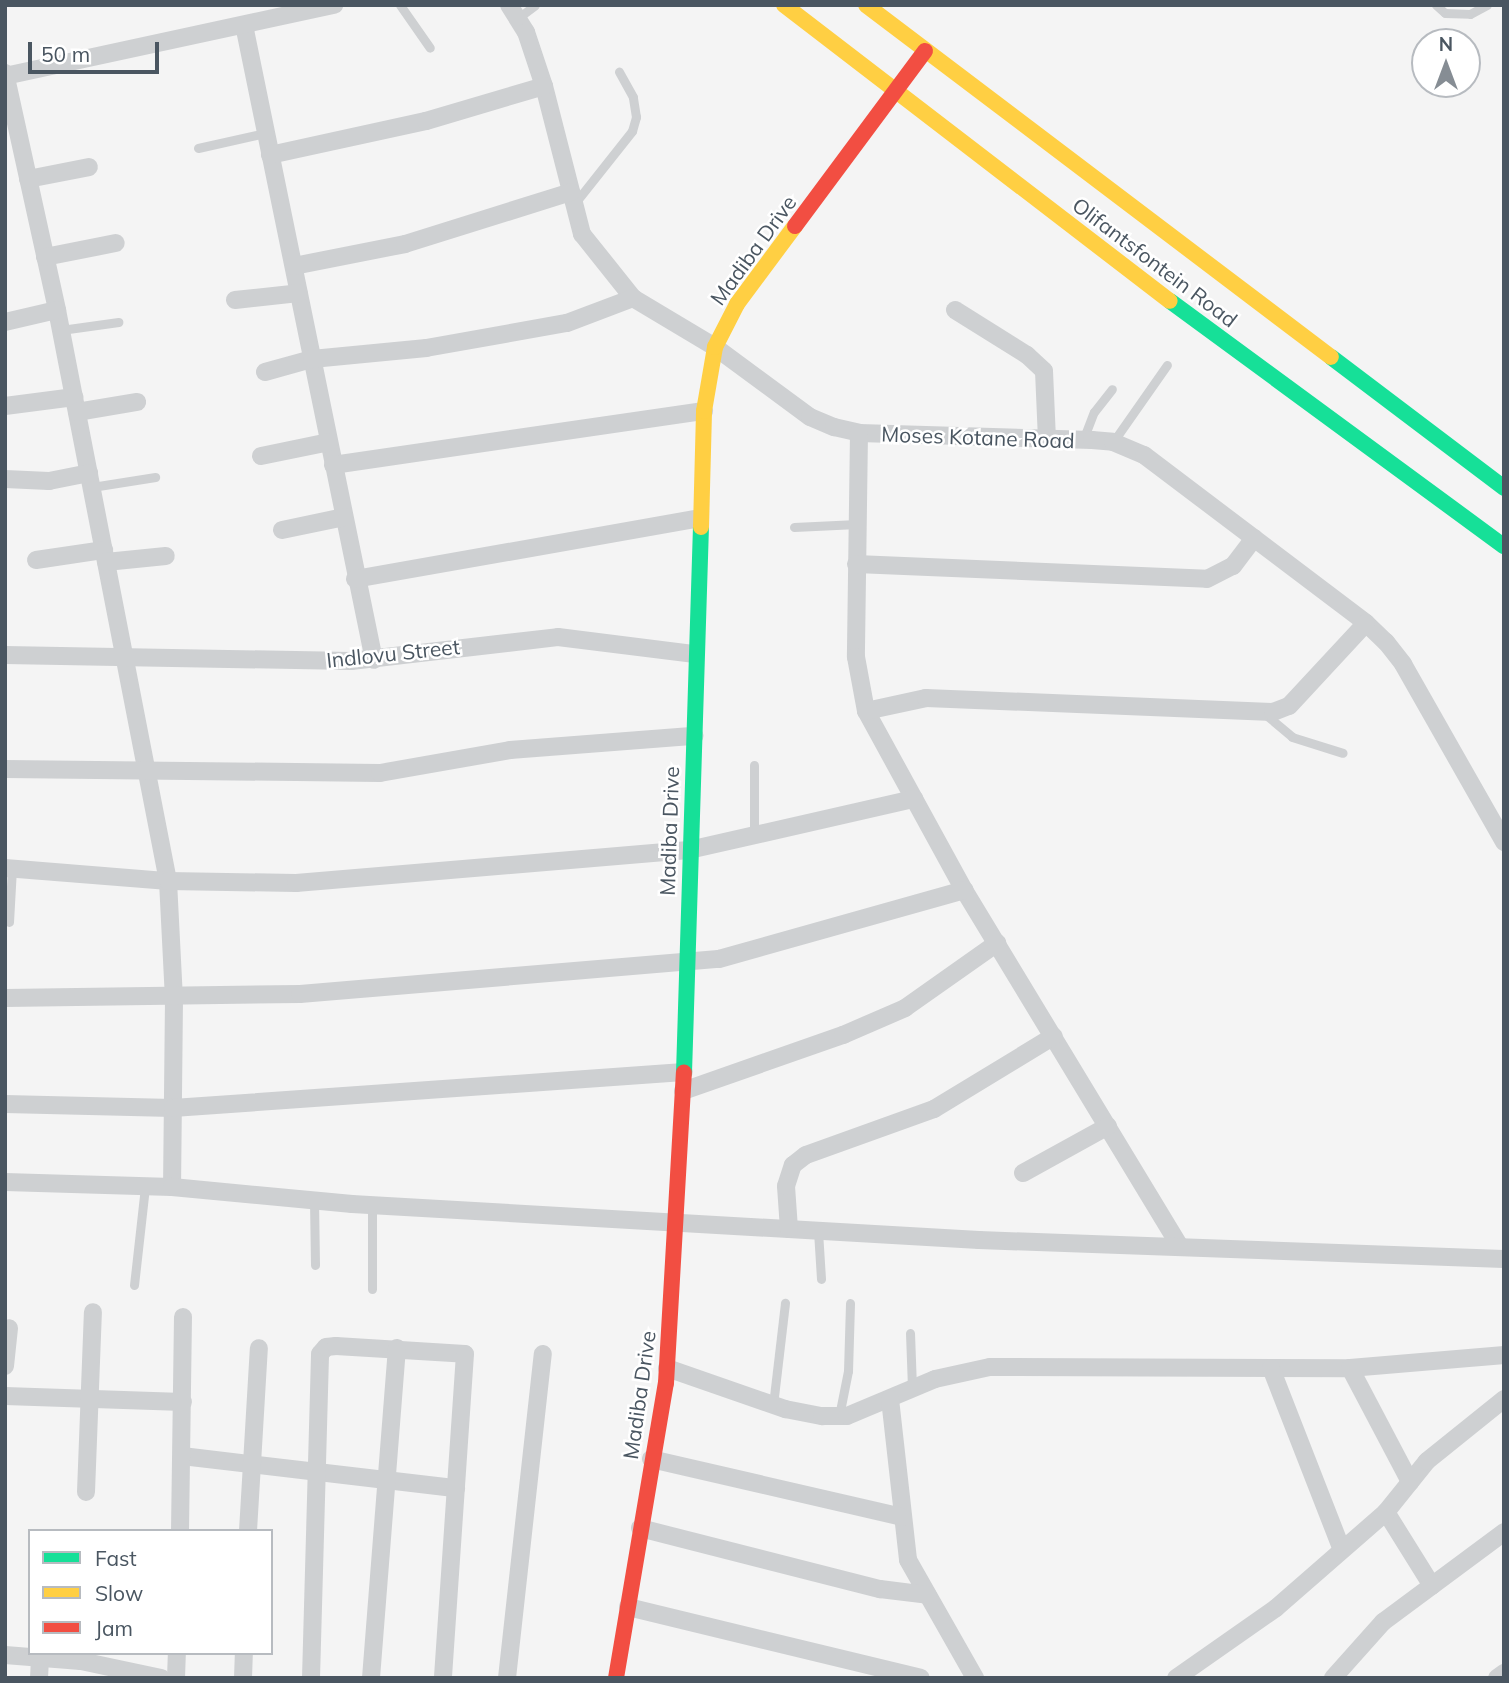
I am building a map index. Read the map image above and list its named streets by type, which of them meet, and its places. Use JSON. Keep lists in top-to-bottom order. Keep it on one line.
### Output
{"streets":{"street":["Madiba Drive","Olifantsfontein Road","Moses Kotane Road","Indlovu Street"]},"crossings":[["Madiba Drive","Olifantsfontein Road"],["Madiba Drive","Moses Kotane Road"],["Madiba Drive","Indlovu Street"]],"legend":["Fast","Slow","Jam"],"scale_bar":"50 m","north":"top"}
